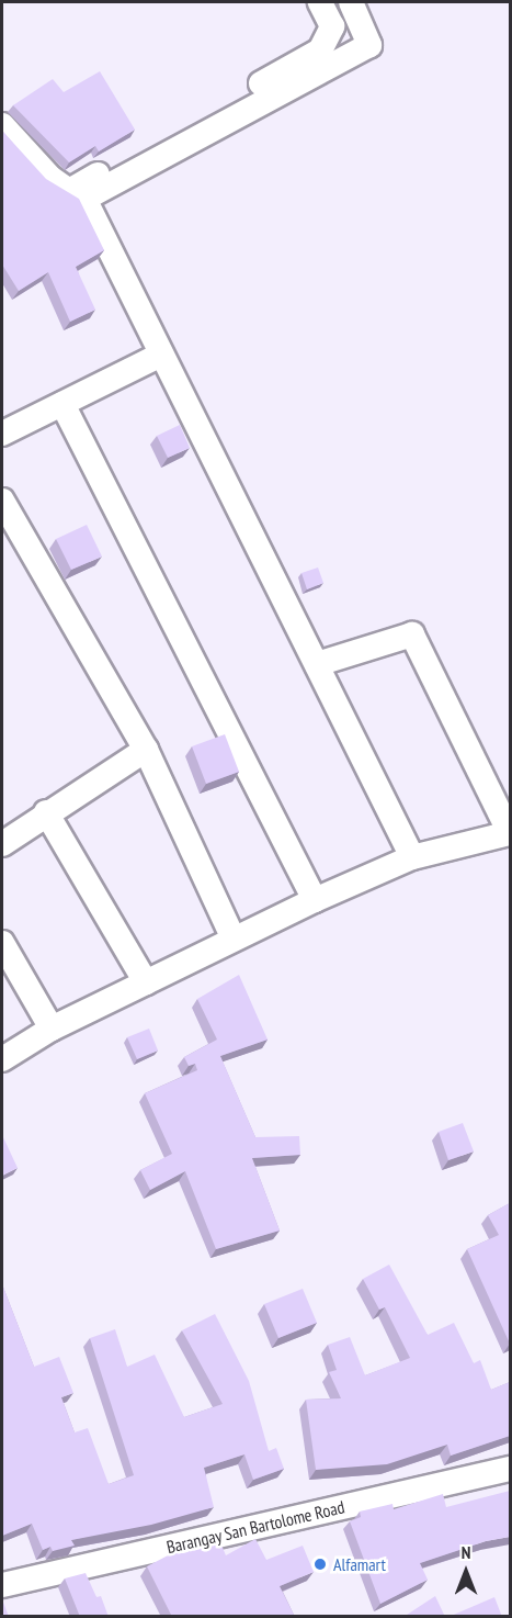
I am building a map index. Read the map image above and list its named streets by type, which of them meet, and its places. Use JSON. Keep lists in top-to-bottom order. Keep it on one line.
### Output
{"streets":{"street":["Barangay San Bartolome Road"]},"places":["Alfamart"],"north":"top"}
